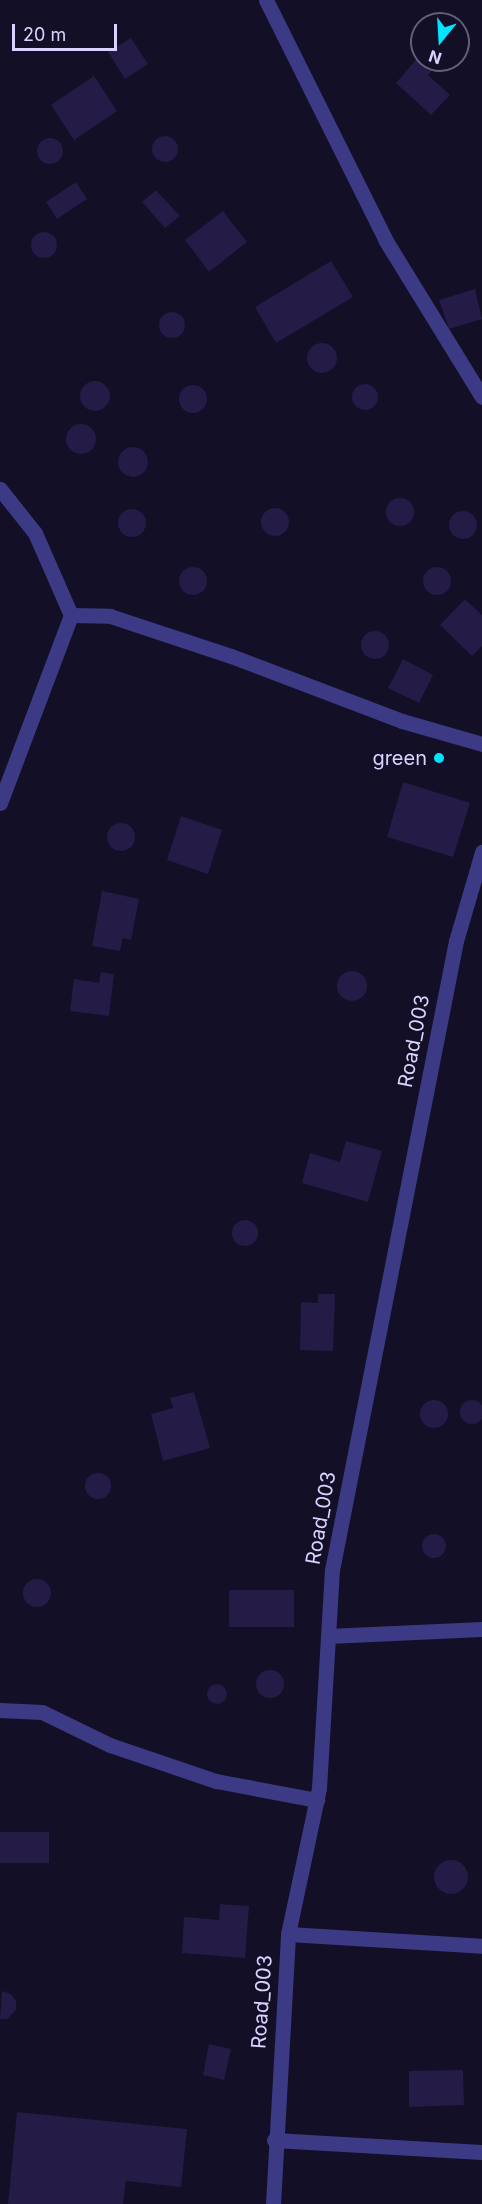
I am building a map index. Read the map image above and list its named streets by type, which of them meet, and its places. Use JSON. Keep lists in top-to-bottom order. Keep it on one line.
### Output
{"streets":{"street":["Road_003"]},"places":["green"],"scale_bar":"20 m","north":"bottom"}
